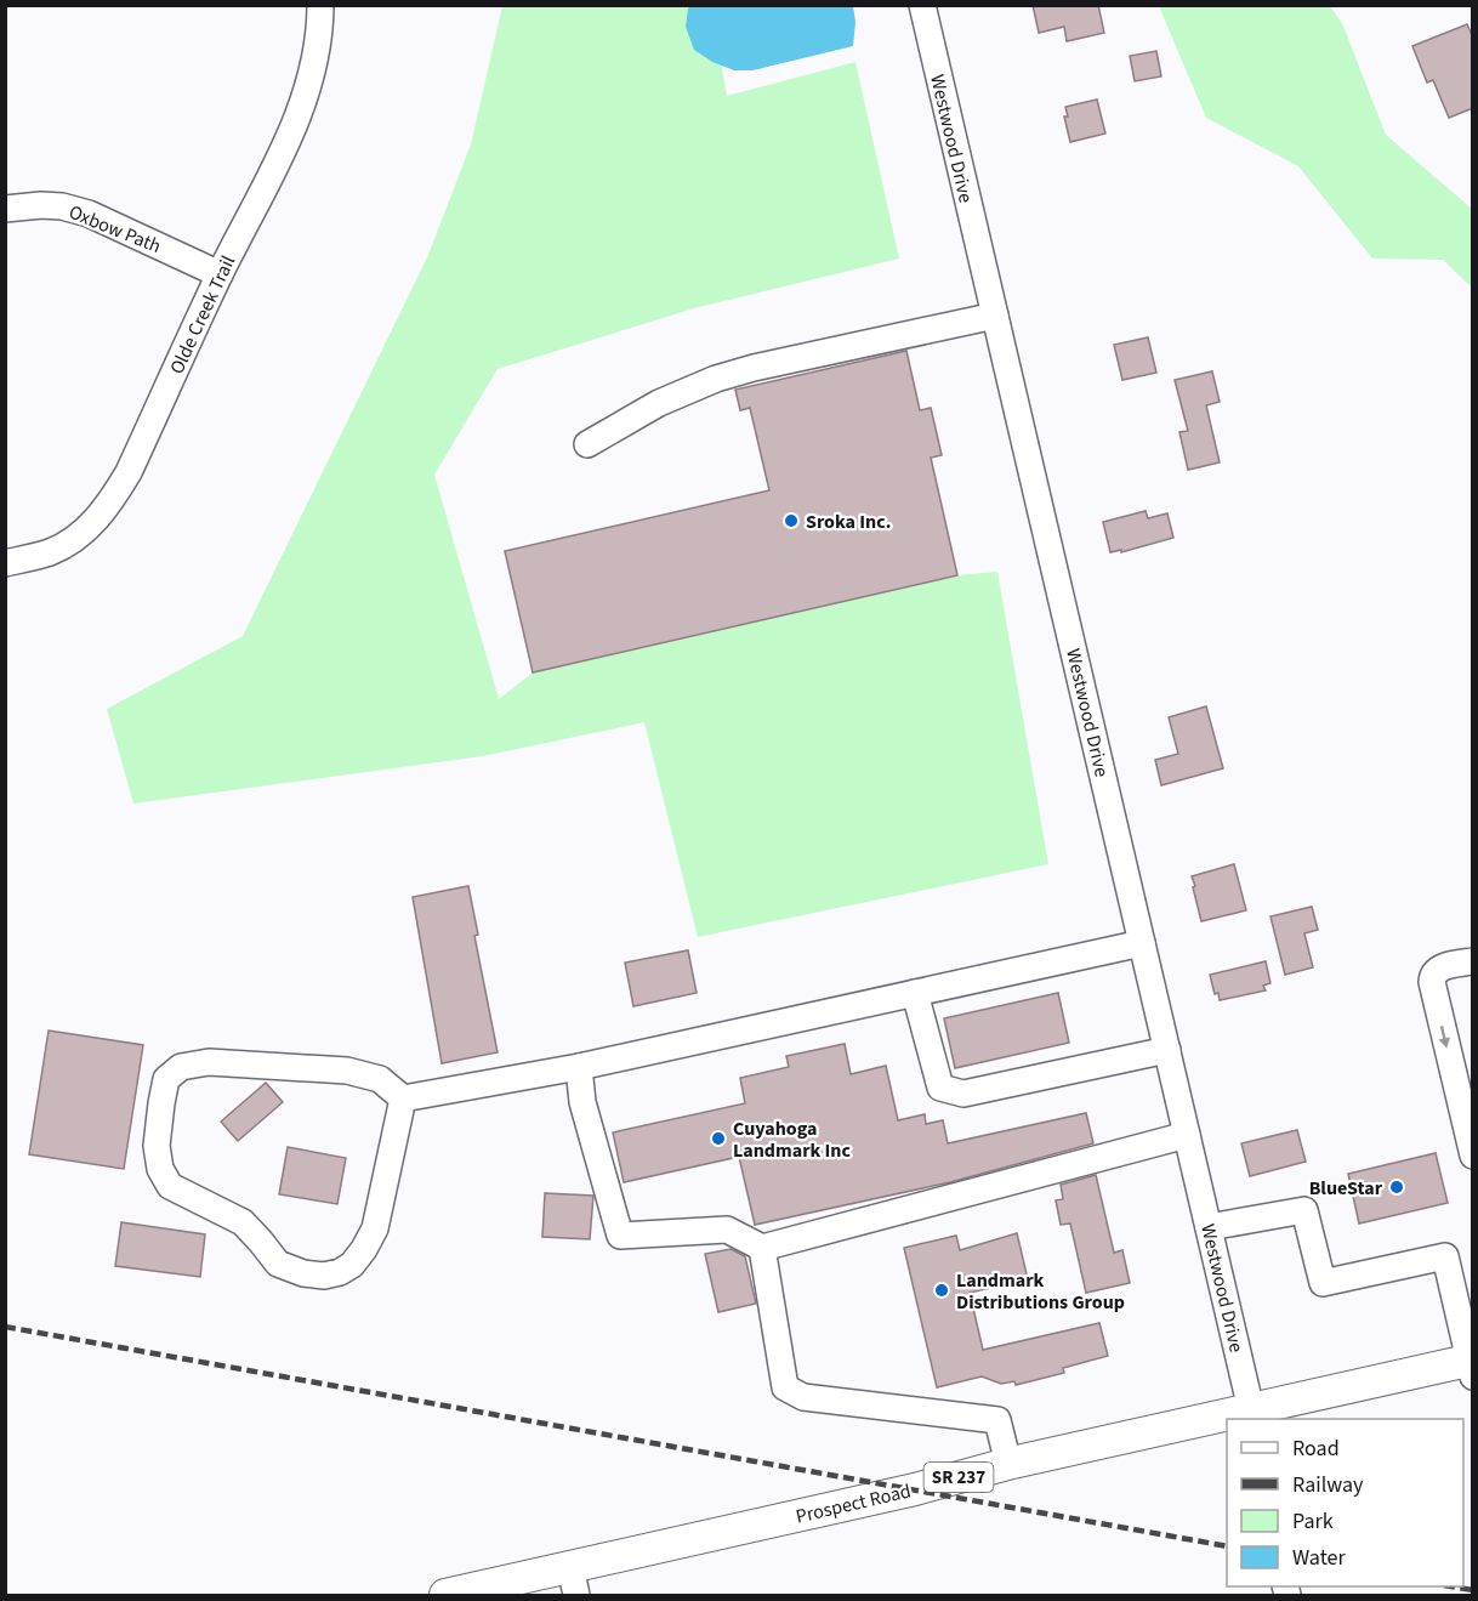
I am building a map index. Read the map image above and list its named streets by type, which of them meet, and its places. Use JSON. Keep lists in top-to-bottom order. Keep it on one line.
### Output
{"streets":{"main road":["SR 237","Prospect Road"],"street":["Westwood Drive","Oxbow Path","Olde Creek Trail"]},"crossings":[["Westwood Drive","Prospect Road"],["Oxbow Path","Olde Creek Trail"]],"places":["Sroka Inc.","Cuyahoga Landmark Inc","BlueStar","Landmark Distributions Group"],"legend":["Road","Railway","Park","Water"]}
